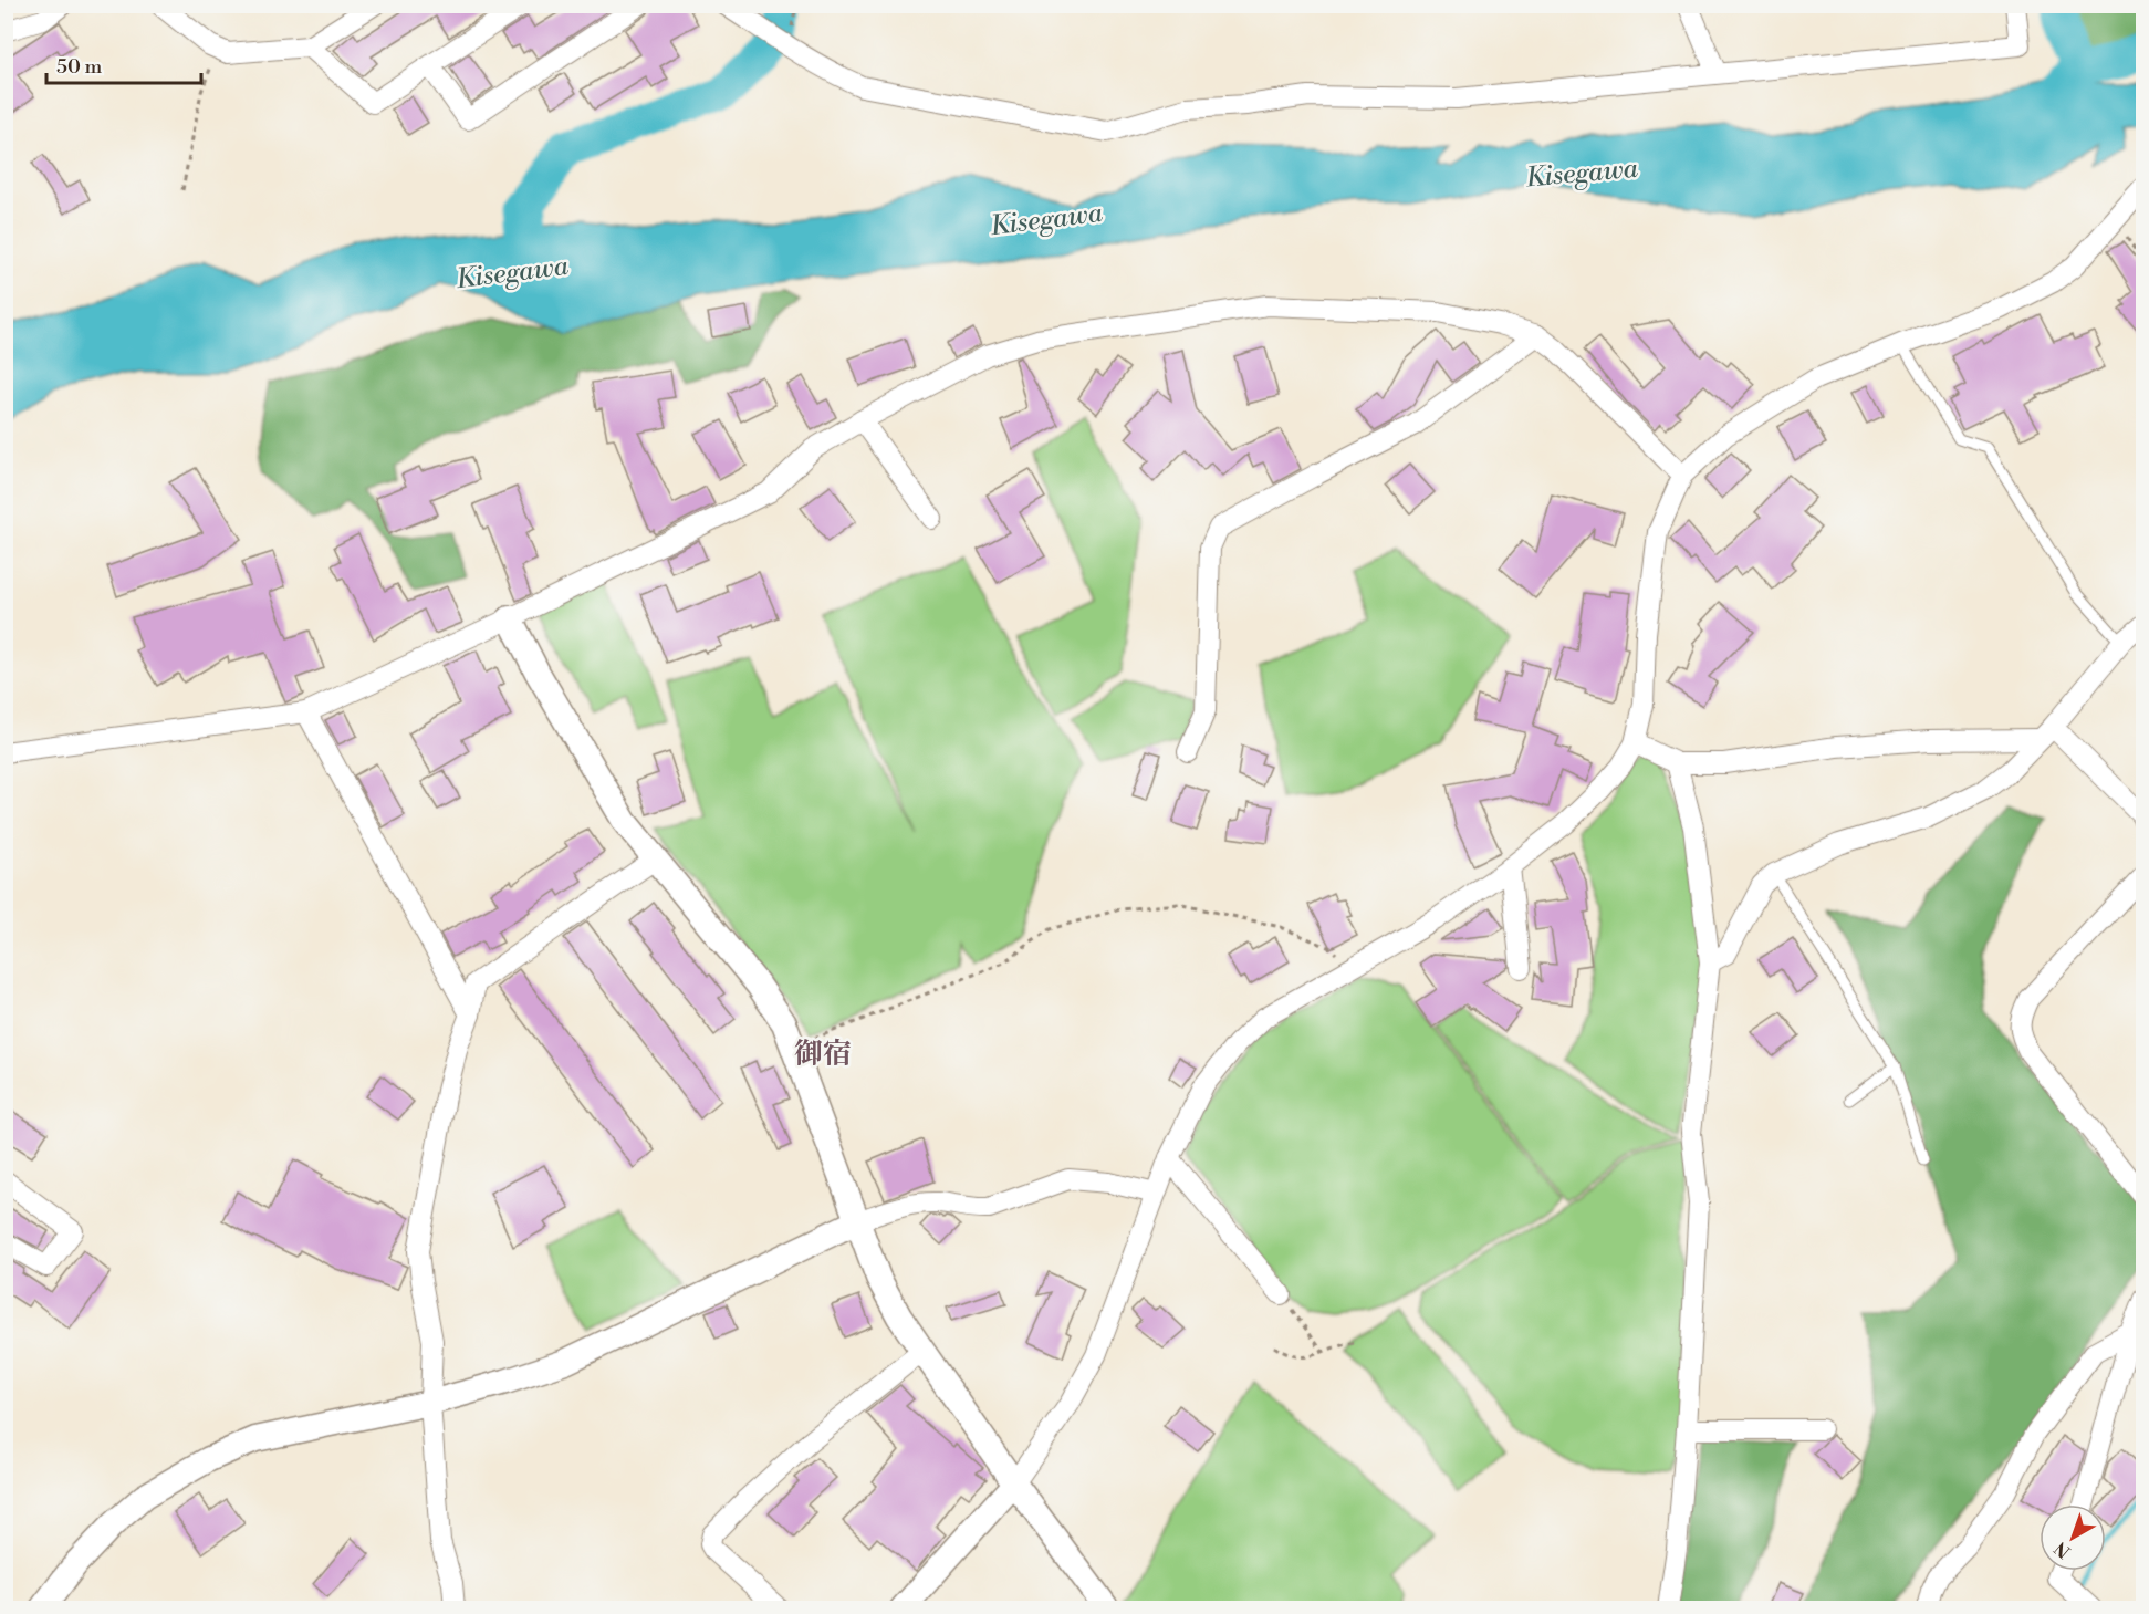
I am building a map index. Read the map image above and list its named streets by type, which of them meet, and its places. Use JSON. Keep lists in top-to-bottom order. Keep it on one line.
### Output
{"districts":["御宿"],"water":["Kisegawa"],"scale_bar":"50 m","north":"bottom left"}
